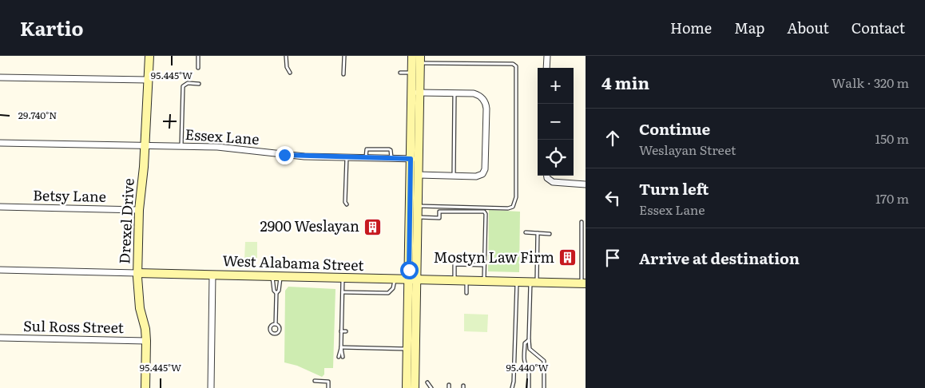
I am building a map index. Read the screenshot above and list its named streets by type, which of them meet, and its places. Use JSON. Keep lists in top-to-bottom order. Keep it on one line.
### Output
{"streets":{"street":["Essex Lane","Betsy Lane","Drexel Drive","West Alabama Street","Sul Ross Street"]},"crossings":[["Essex Lane","Drexel Drive"],["Betsy Lane","Drexel Drive"],["Drexel Drive","West Alabama Street"],["Drexel Drive","Sul Ross Street"]],"places":{"building":["2900 Weslayan","Mostyn Law Firm"]},"page":{"header":"Kartio","nav":["Home","Map","About","Contact"],"heading":["4 min","Walk · 320 m"],"map_buttons":["+","−"],"list":[["Continue","Weslayan Street","150 m"],["Turn left","Essex Lane","170 m"],"Arrive at destination"]},"coordinates":["95.445°W","29.740°N","95.440°W"]}
